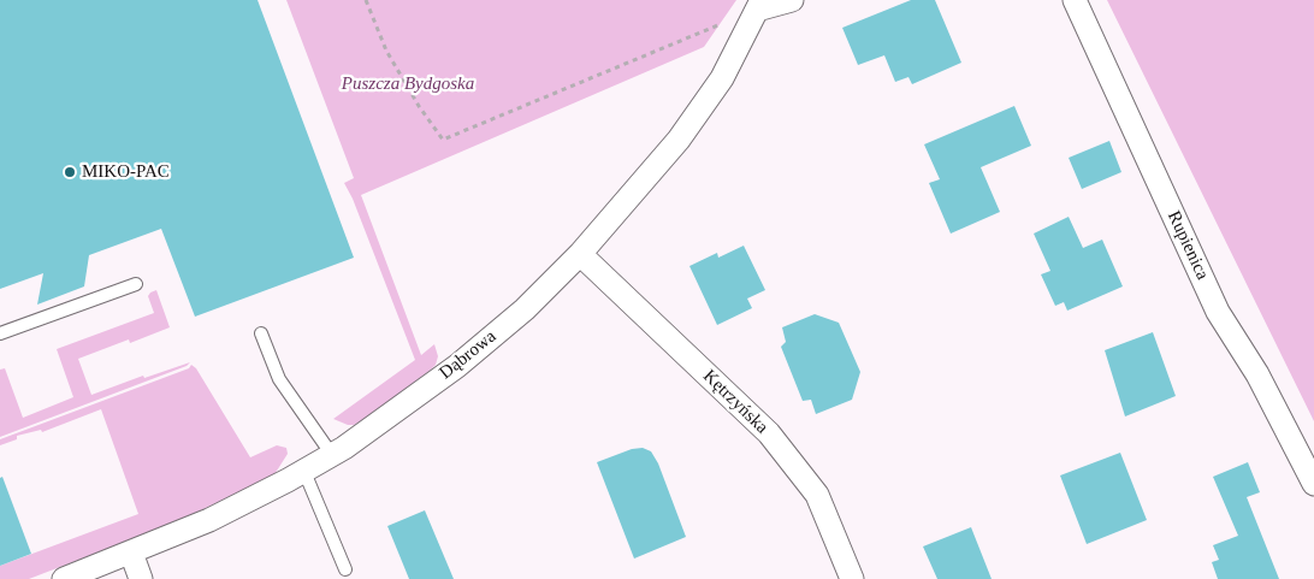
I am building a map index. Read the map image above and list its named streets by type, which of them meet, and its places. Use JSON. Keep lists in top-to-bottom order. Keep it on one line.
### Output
{"streets":{"street":["Rupienica","Dąbrowa","Kętrzyńska"]},"crossings":[["Dąbrowa","Kętrzyńska"]],"parks":["Puszcza Bydgoska"],"places":["MIKO-PAC"]}
